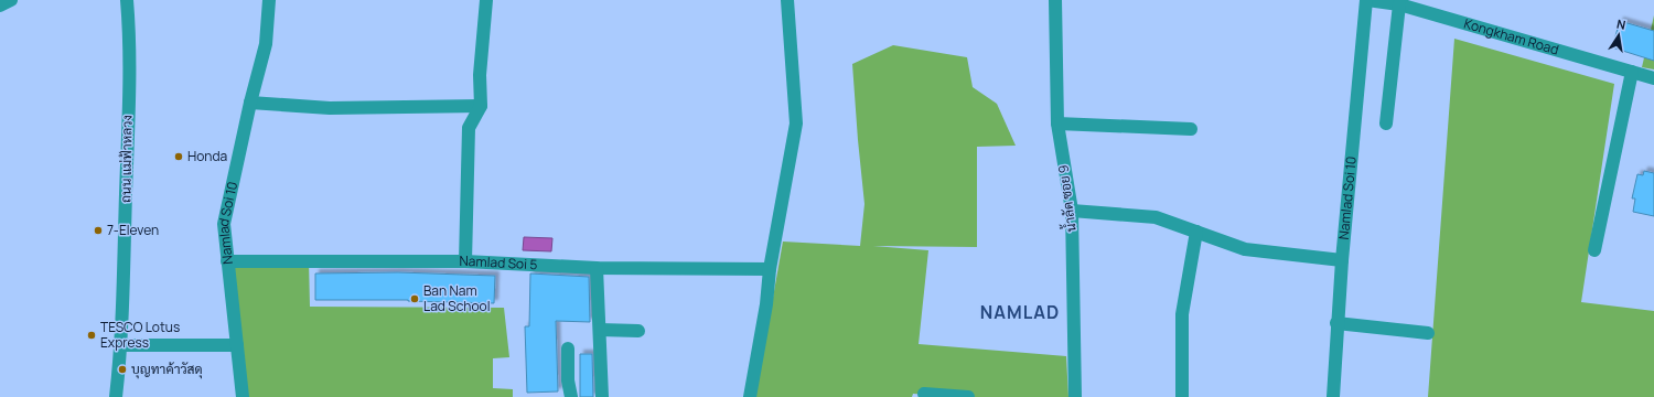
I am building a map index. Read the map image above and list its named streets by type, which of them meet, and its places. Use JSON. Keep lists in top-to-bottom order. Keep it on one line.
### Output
{"streets":{"street":["Kongkham Road","ถนน แม่ฟ้าหลวง","น้ำลัด ซอย 9","Namlad Soi 10","Namlad Soi 5"]},"crossings":[["Kongkham Road","Namlad Soi 10"],["Namlad Soi 10","Namlad Soi 5"]],"districts":["NAMLAD"],"places":["Honda","7-Eleven","Ban Nam Lad School","TESCO Lotus Express","บุญทาค้าวัสดุ"],"north":"top"}
